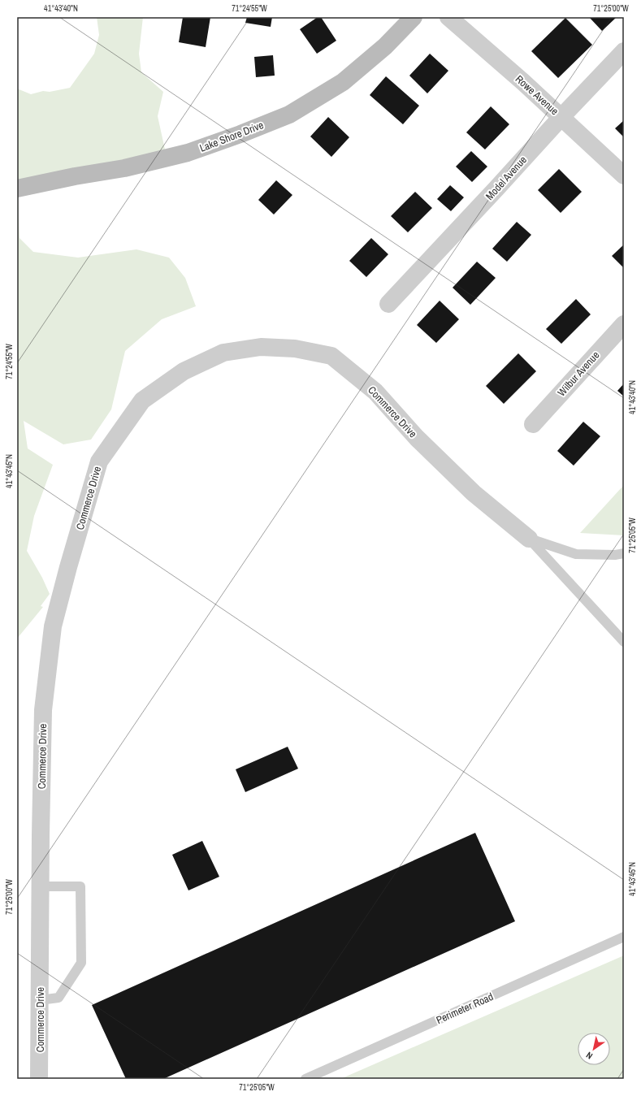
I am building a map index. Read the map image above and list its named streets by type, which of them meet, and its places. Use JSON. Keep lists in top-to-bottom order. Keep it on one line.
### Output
{"streets":{"street":["Rowe Avenue","Lake Shore Drive","Model Avenue","Wilbur Avenue","Commerce Drive"],"lane":["Perimeter Road"]},"crossings":[["Rowe Avenue","Model Avenue"]],"north":"bottom left","coordinates":["41°43'40\"N","71°24'55\"W","71°25'00\"W","41°43'45\"N","71°25'05\"W"]}
